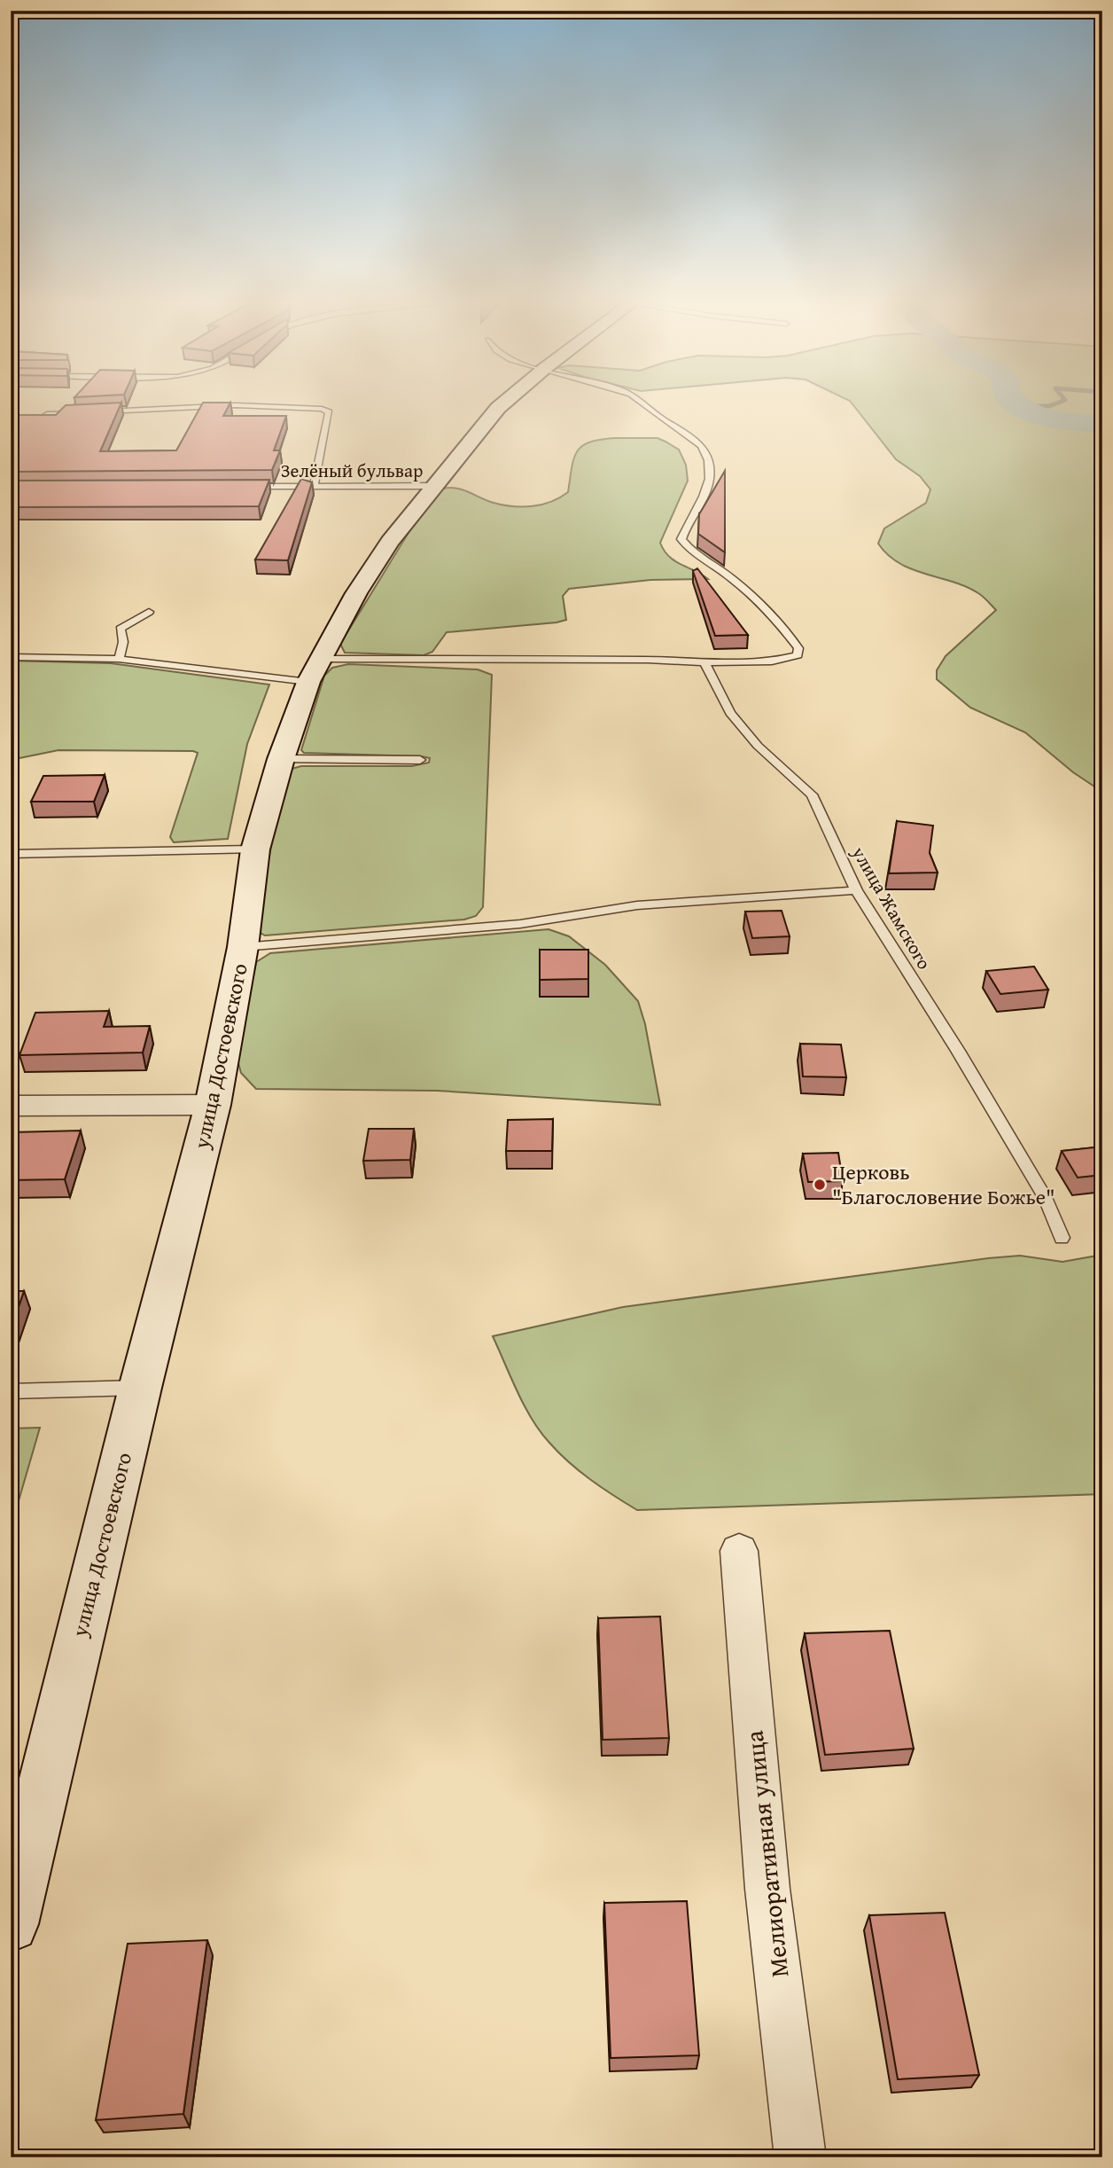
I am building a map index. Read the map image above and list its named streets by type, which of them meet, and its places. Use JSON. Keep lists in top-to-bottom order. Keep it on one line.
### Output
{"streets":{"main road":["улица Достоевского"],"street":["Мелиоративная улица"],"lane":["Зелёный бульвар","улица Жамского"]},"crossings":[["Зелёный бульвар","улица Достоевского"]],"places":["Церковь \"Благословение Божье\""]}
